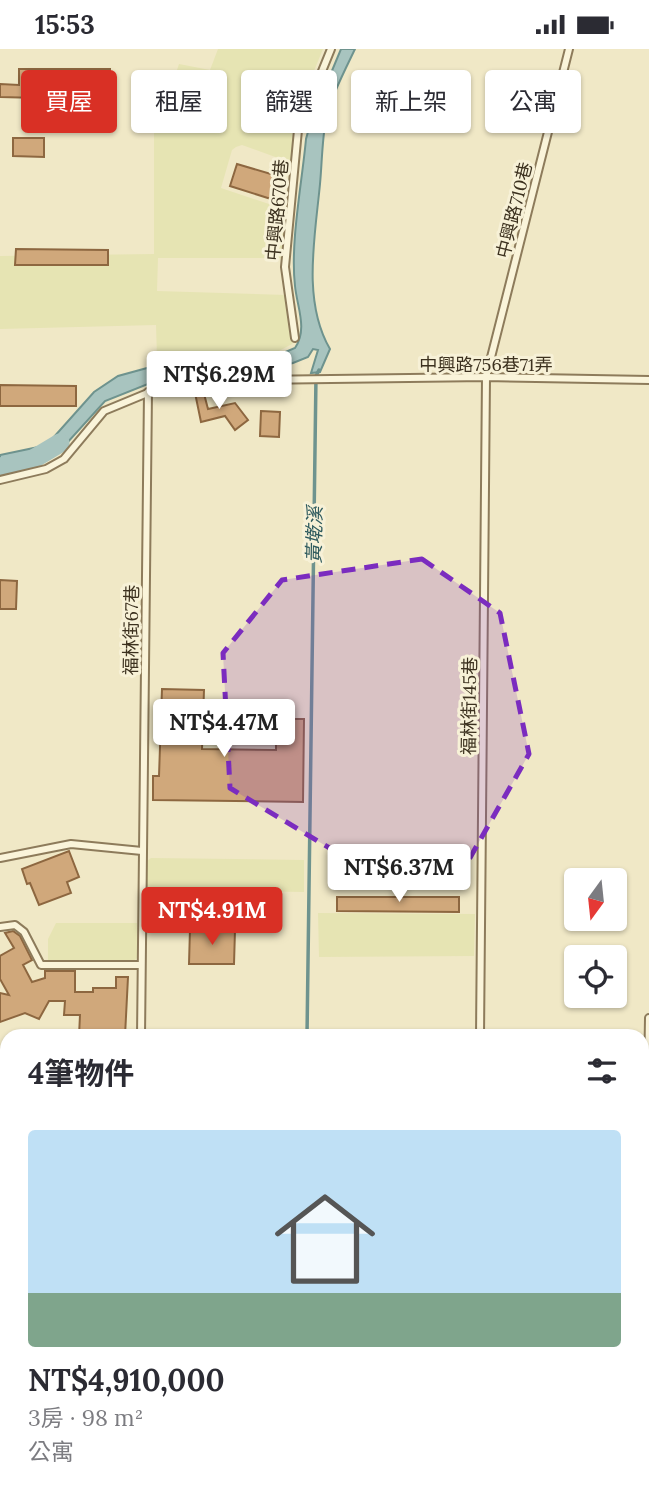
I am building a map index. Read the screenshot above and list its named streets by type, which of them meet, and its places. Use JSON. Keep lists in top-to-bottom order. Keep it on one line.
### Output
{"streets":{"lane":["中興路670巷","中興路710巷","中興路756巷71弄","福林街67巷","福林街145巷"]},"crossings":[["中興路710巷","中興路756巷71弄"],["中興路710巷","福林街145巷"],["中興路756巷71弄","福林街67巷"],["中興路756巷71弄","福林街145巷"]],"water":["黃墘溪"],"north":"bottom","page":{"status":"15:53","chip":["買屋","租屋","篩選","新上架","公寓"],"price":["NT$6.29M","NT$4.47M","NT$6.37M","NT$4.91M"],"heading":"4筆物件","list":[{"name":"NT$4,910,000","note":"3房 · 98 m² · 公寓"}]}}
